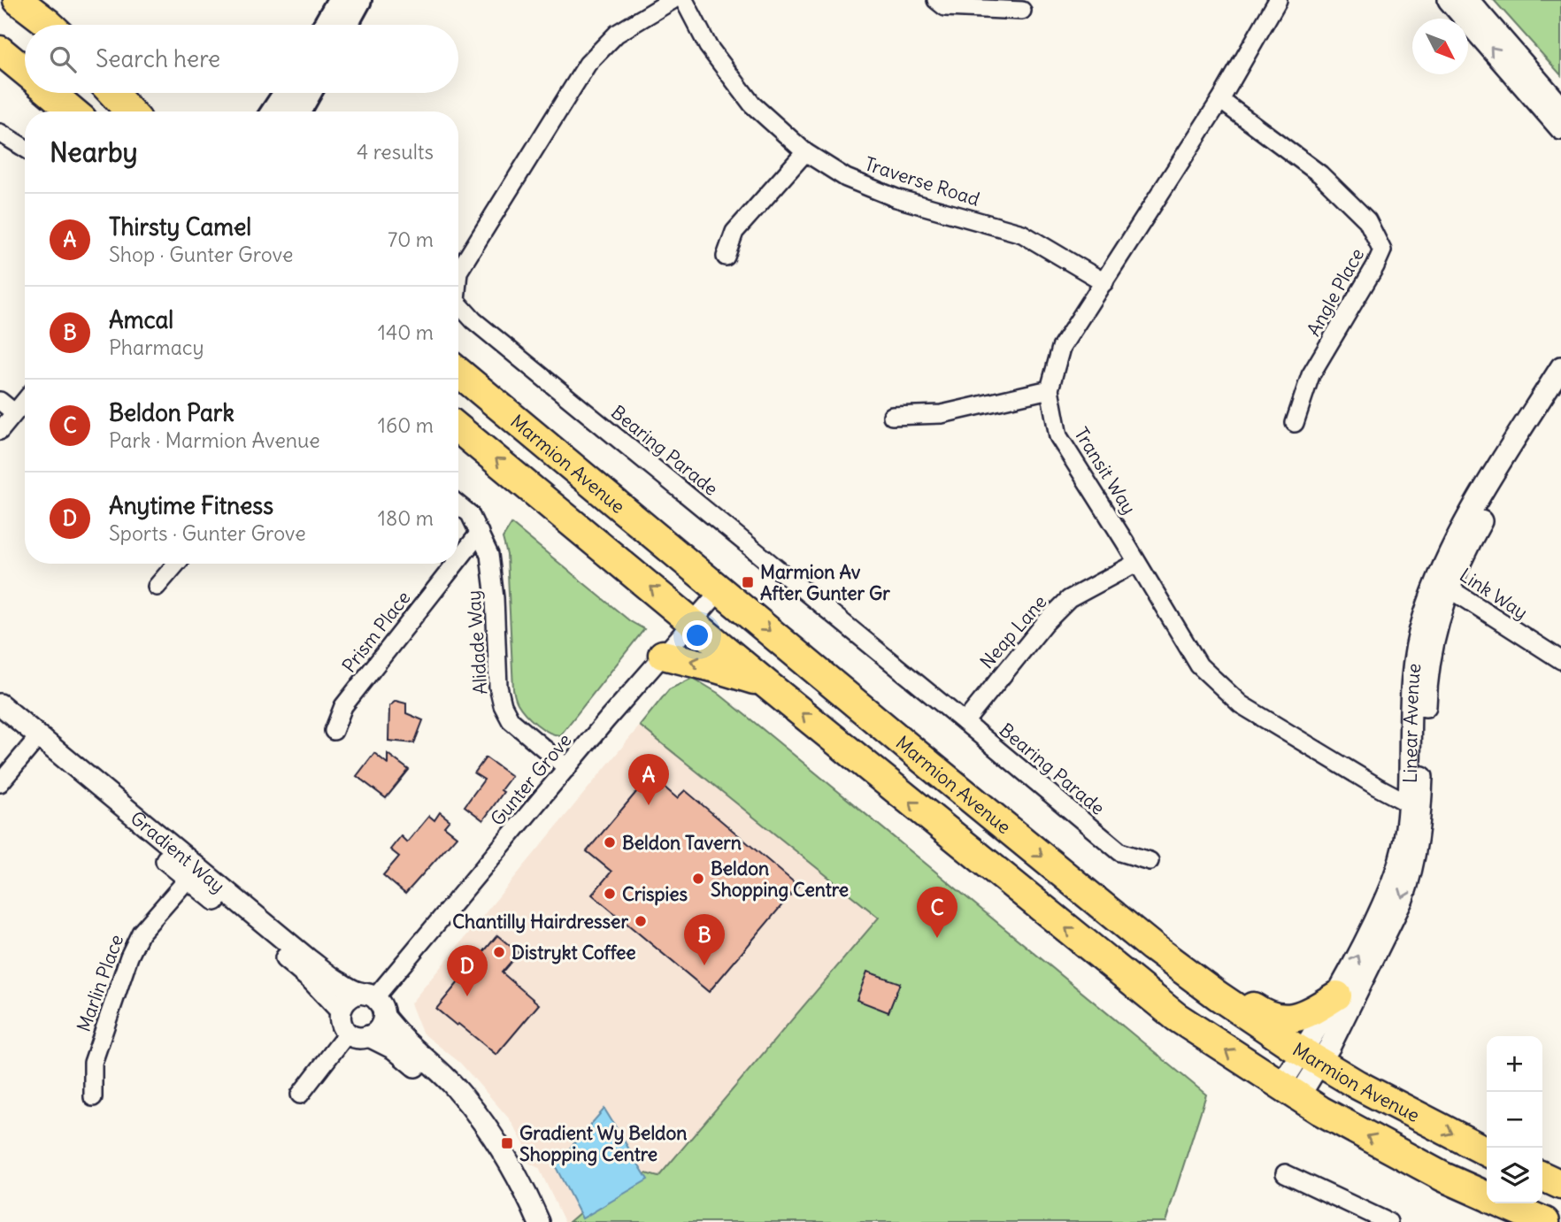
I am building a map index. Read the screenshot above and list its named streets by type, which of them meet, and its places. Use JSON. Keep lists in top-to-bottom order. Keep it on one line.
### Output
{"streets":{"highway":["Marmion Avenue"],"street":["Traverse Road","Angle Place","Bearing Parade","Transit Way","Link Way","Prism Place","Neap Lane","Alidade Way","Linear Avenue","Gunter Grove","Gradient Way","Marlin Place"]},"crossings":[["Traverse Road","Transit Way"],["Angle Place","Transit Way"],["Bearing Parade","Neap Lane"],["Marmion Avenue","Linear Avenue"],["Marmion Avenue","Gunter Grove"],["Transit Way","Neap Lane"],["Transit Way","Linear Avenue"],["Link Way","Linear Avenue"],["Prism Place","Alidade Way"],["Alidade Way","Gunter Grove"],["Gunter Grove","Gradient Way"],["Gradient Way","Marlin Place"]],"places":{"transit":["Marmion Av After Gunter Gr","Gradient Wy Beldon Shopping Centre"],"other":["Beldon Tavern","Beldon Shopping Centre","Crispies","Chantilly Hairdresser","Distrykt Coffee"]},"north":"bottom right","page":{"search":"Search here","heading":["Nearby","4 results"],"list":[{"mark":"A","name":"Thirsty Camel","note":"Shop · Gunter Grove","value":"70 m"},{"mark":"B","name":"Amcal","note":"Pharmacy","value":"140 m"},{"mark":"C","name":"Beldon Park","note":"Park · Marmion Avenue","value":"160 m"},{"mark":"D","name":"Anytime Fitness","note":"Sports · Gunter Grove","value":"180 m"}],"pins":["A","C","B","D"],"map_buttons":["+","−"]}}
